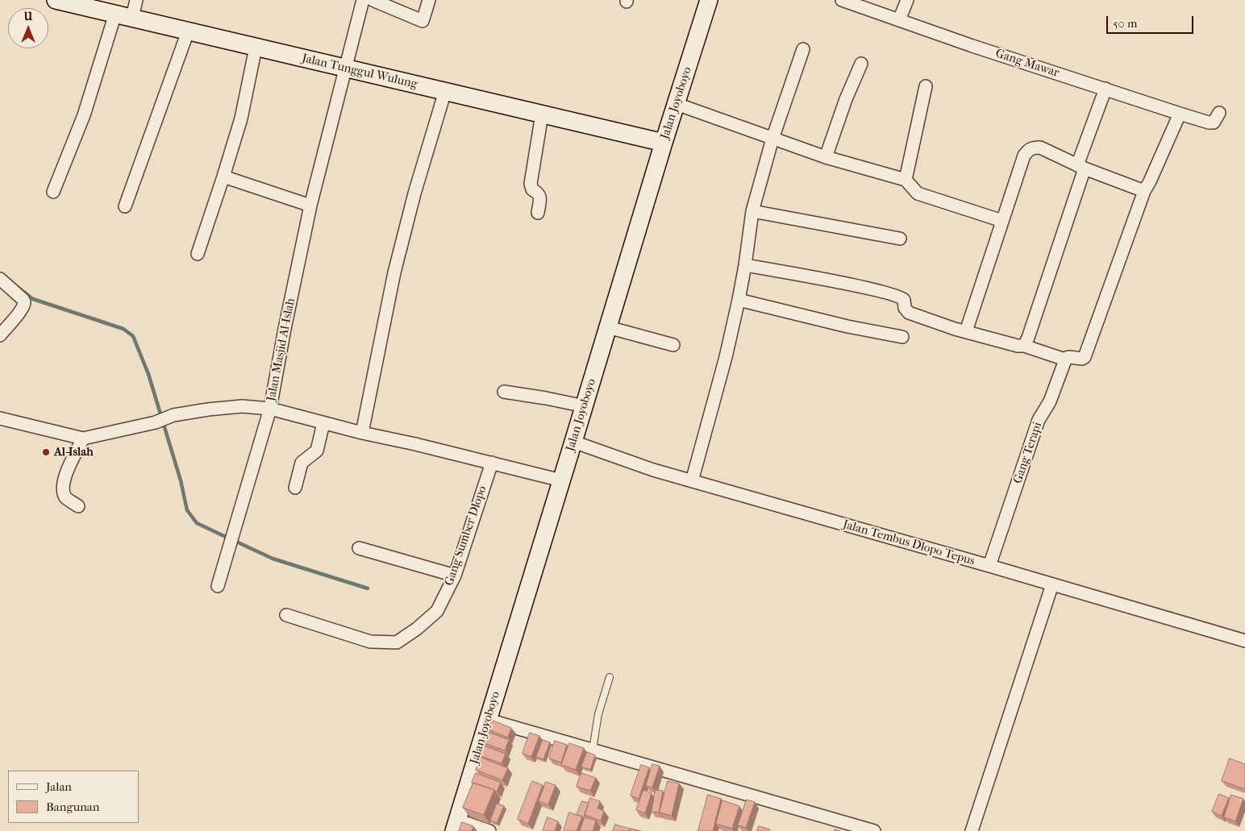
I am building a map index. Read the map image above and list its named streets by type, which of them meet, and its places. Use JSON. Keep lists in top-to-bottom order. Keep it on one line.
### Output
{"streets":{"main road":["Jalan Tunggul Wulung","Jalan Joyoboyo"],"street":["Gang Mawar","Jalan Masjid Al-Islah","Gang Terapi","Gang Sumber Dlopo","Jalan Tembus Dlopo Tepus"]},"crossings":[["Jalan Tunggul Wulung","Jalan Joyoboyo"],["Jalan Tunggul Wulung","Jalan Masjid Al-Islah"],["Jalan Joyoboyo","Jalan Masjid Al-Islah"],["Jalan Joyoboyo","Jalan Tembus Dlopo Tepus"],["Jalan Masjid Al-Islah","Gang Sumber Dlopo"],["Gang Terapi","Jalan Tembus Dlopo Tepus"]],"places":["Al-Islah"],"legend":["Jalan","Bangunan"],"scale_bar":"50 m","north":"top"}
